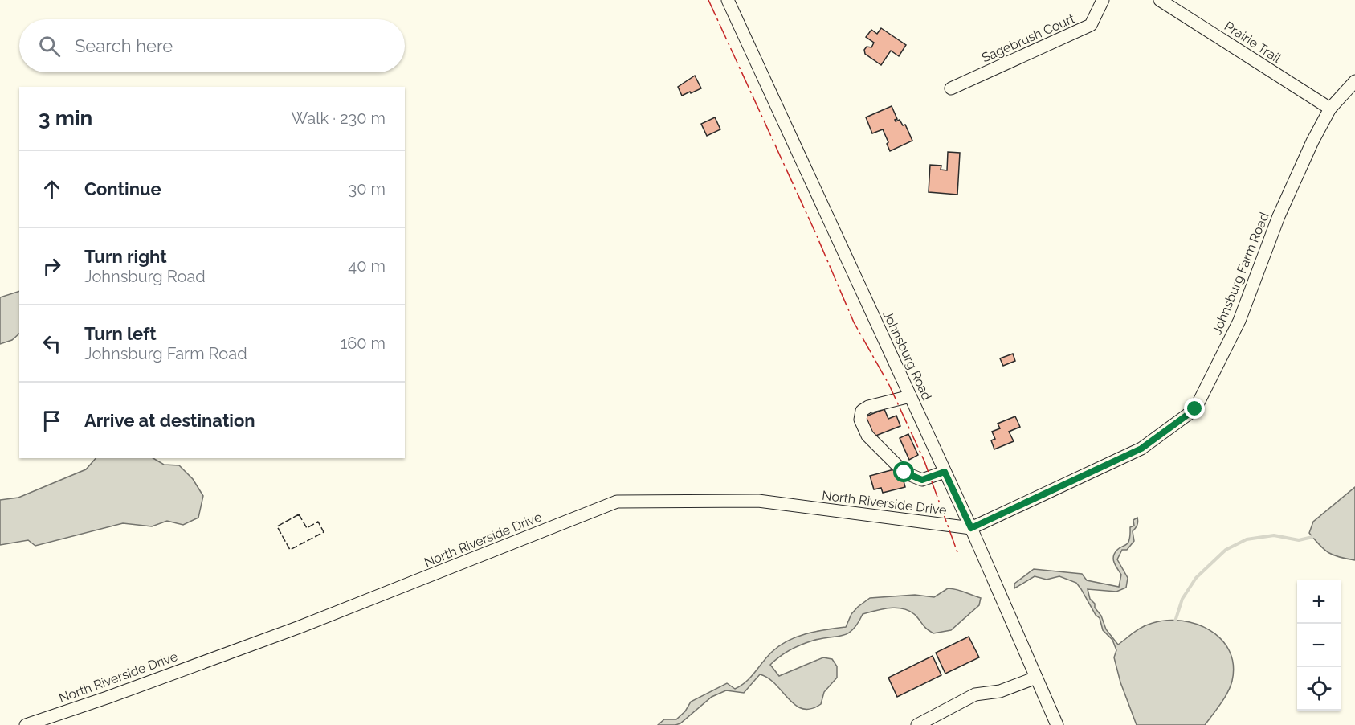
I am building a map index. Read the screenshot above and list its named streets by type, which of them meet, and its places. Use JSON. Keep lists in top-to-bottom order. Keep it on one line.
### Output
{"streets":{"street":["Sagebrush Court","Prairie Trail","Johnsburg Farm Road","Johnsburg Road","North Riverside Drive"]},"crossings":[["Prairie Trail","Johnsburg Farm Road"],["Johnsburg Farm Road","Johnsburg Road"],["Johnsburg Farm Road","North Riverside Drive"],["Johnsburg Road","North Riverside Drive"]],"page":{"search":"Search here","heading":["3 min","Walk · 230 m"],"list":[["Continue","30 m"],["Turn right","Johnsburg Road","40 m"],["Turn left","Johnsburg Farm Road","160 m"],"Arrive at destination"],"map_buttons":["+","−"]}}
